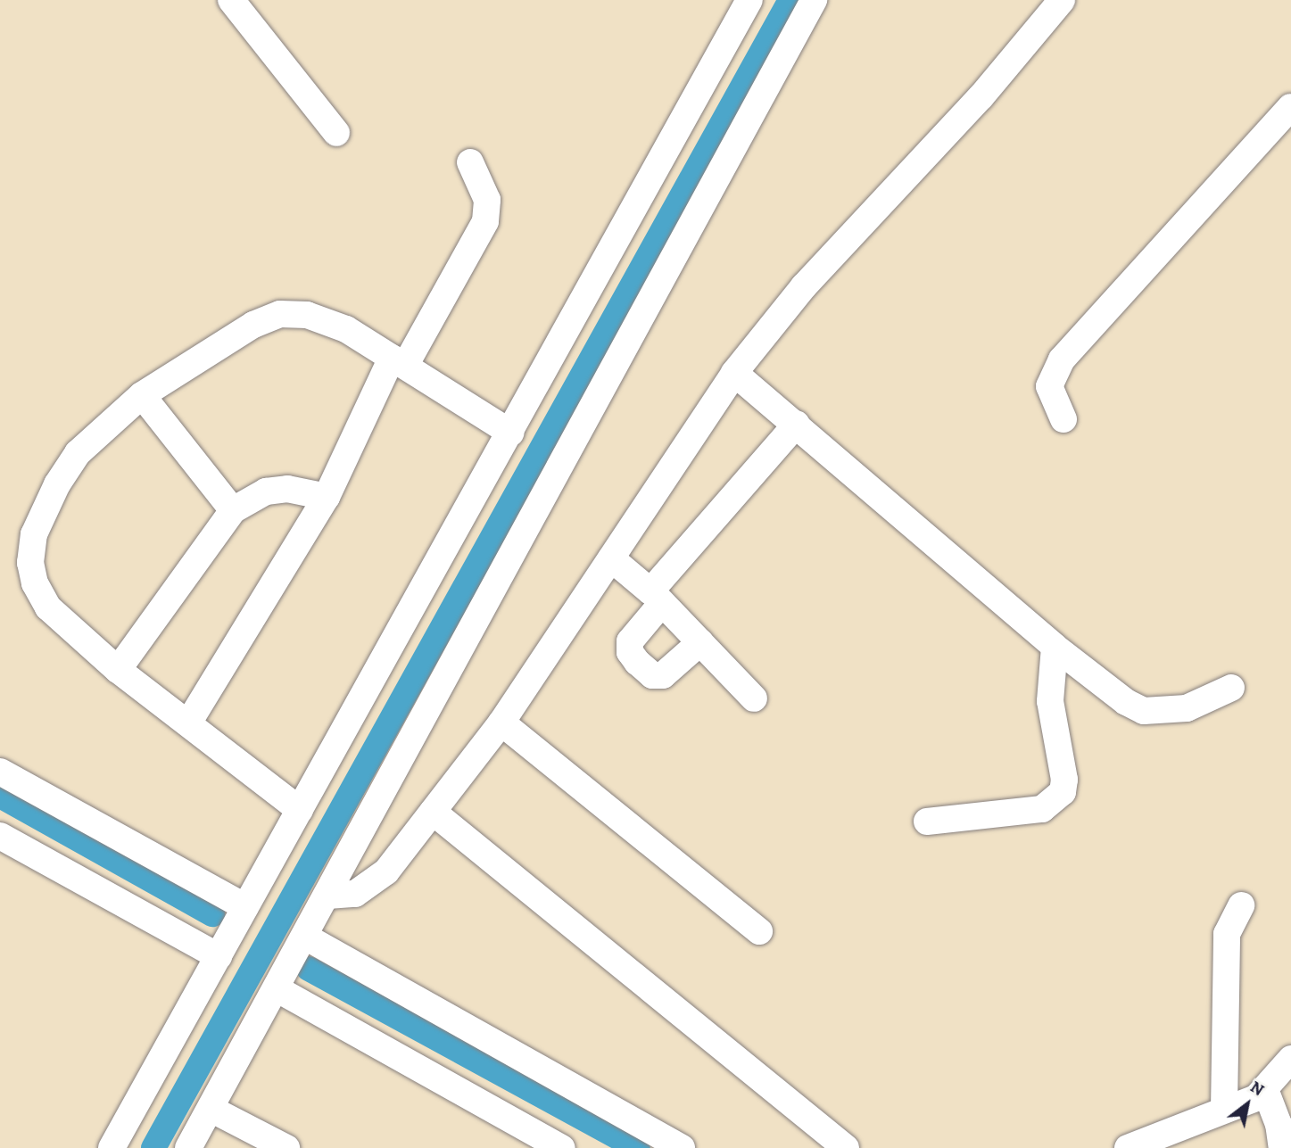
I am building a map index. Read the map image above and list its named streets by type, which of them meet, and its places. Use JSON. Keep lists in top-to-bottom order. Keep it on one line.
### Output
{"north":"top right"}
